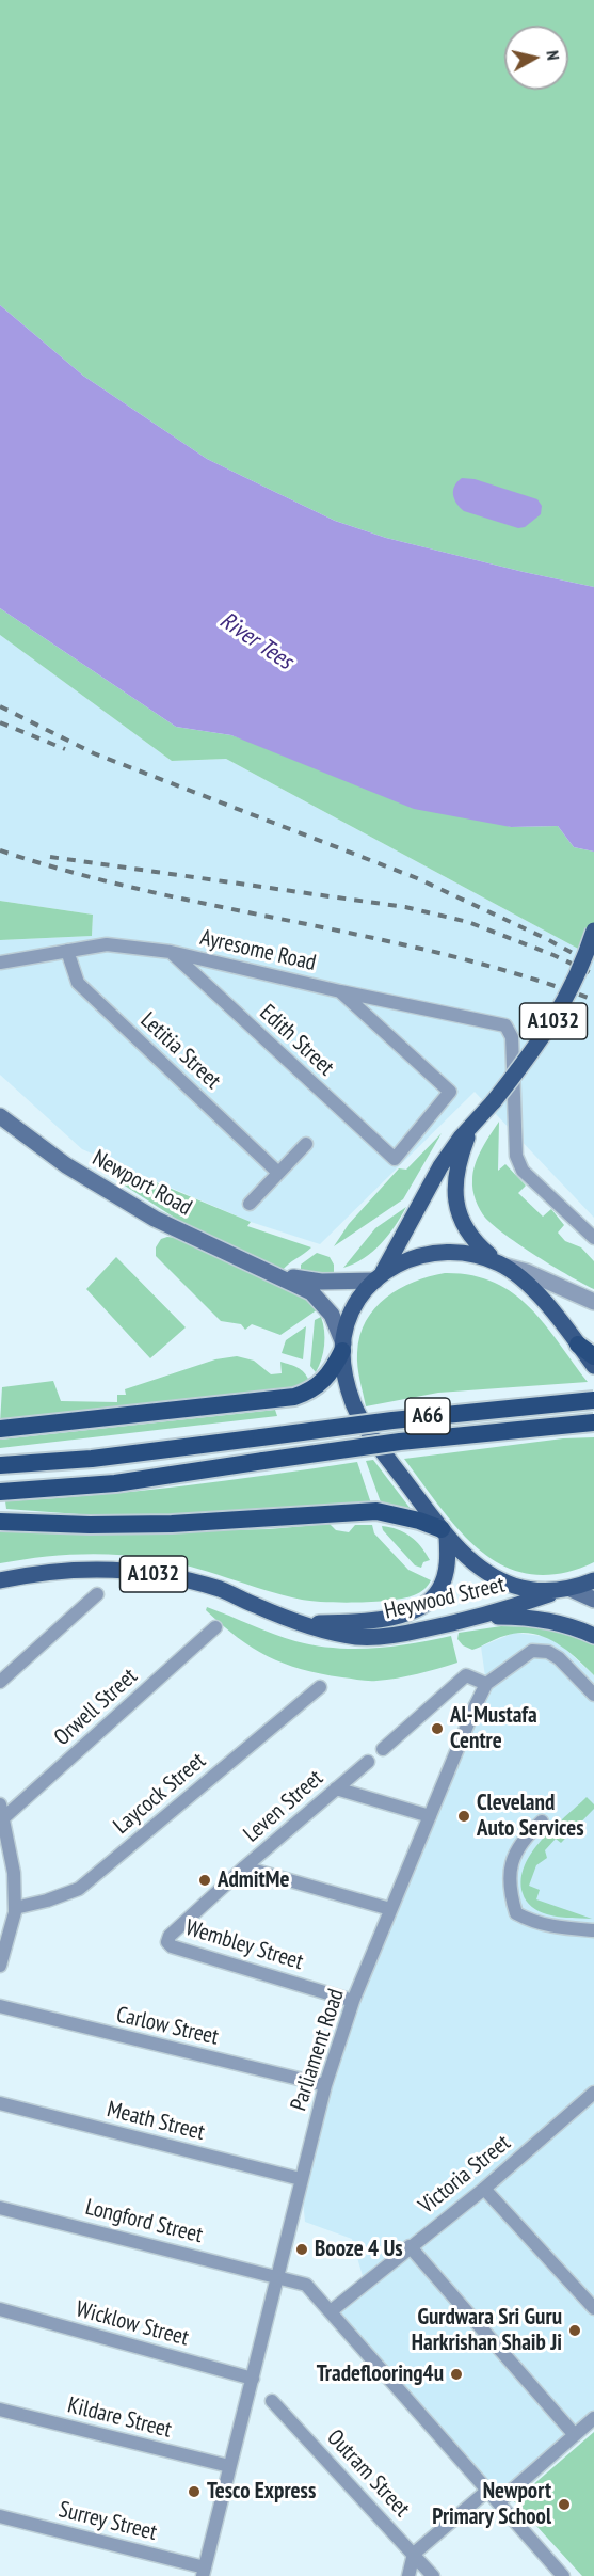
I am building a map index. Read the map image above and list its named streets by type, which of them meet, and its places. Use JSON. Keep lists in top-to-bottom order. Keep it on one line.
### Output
{"streets":{"highway":["A66"],"main road":["A1032","Newport Road","Heywood Street"],"street":["Ayresome Road","Edith Street","Letitia Street","Orwell Street","Laycock Street","Leven Street","Wembley Street","Carlow Street","Parliament Road","Meath Street","Victoria Street","Longford Street","Wicklow Street","Kildare Street","Outram Street","Surrey Street"]},"crossings":[["Ayresome Road","Edith Street"],["Ayresome Road","Letitia Street"],["A1032","Newport Road"],["A1032","Heywood Street"],["Leven Street","Wembley Street"],["Wembley Street","Parliament Road"],["Carlow Street","Parliament Road"],["Parliament Road","Meath Street"],["Parliament Road","Longford Street"],["Parliament Road","Wicklow Street"],["Parliament Road","Kildare Street"],["Parliament Road","Surrey Street"],["Victoria Street","Longford Street"]],"water":["River Tees"],"places":["Al-Mustafa Centre","Cleveland Auto Services","AdmitMe","Booze 4 Us","Gurdwara Sri Guru Harkrishan Shaib Ji","Tradeflooring4u","Tesco Express","Newport Primary School"],"north":"right"}
